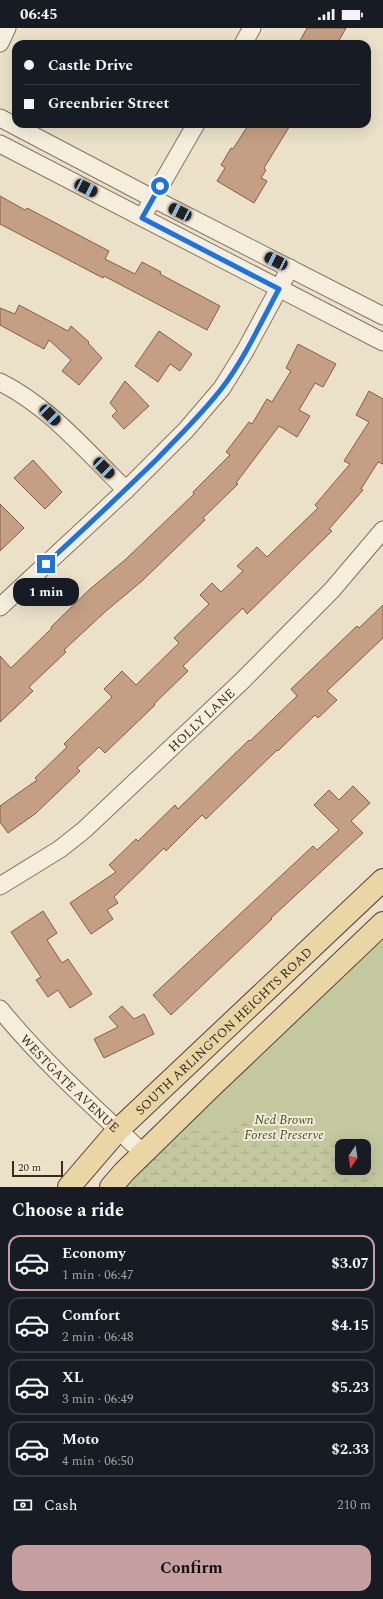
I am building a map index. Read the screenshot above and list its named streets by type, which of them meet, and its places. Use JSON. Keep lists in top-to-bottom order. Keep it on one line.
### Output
{"streets":{"main road":["SOUTH ARLINGTON HEIGHTS ROAD"],"street":["HOLLY LANE","WESTGATE AVENUE"]},"crossings":[["SOUTH ARLINGTON HEIGHTS ROAD","WESTGATE AVENUE"]],"parks":["Ned Brown Forest Preserve"],"scale_bar":"20 m","north":"bottom","page":{"status":"06:45","banner":["Castle Drive","Greenbrier Street"],"bubble":"1 min","scale":"20 m","heading":"Choose a ride","list":[{"name":"Economy","note":"1 min · 06:47","value":"$3.07"},{"name":"Comfort","note":"2 min · 06:48","value":"$4.15"},{"name":"XL","note":"3 min · 06:49","value":"$5.23"},{"name":"Moto","note":"4 min · 06:50","value":"$2.33"}],"pay":["Cash","210 m"],"buttons":"Confirm"}}
